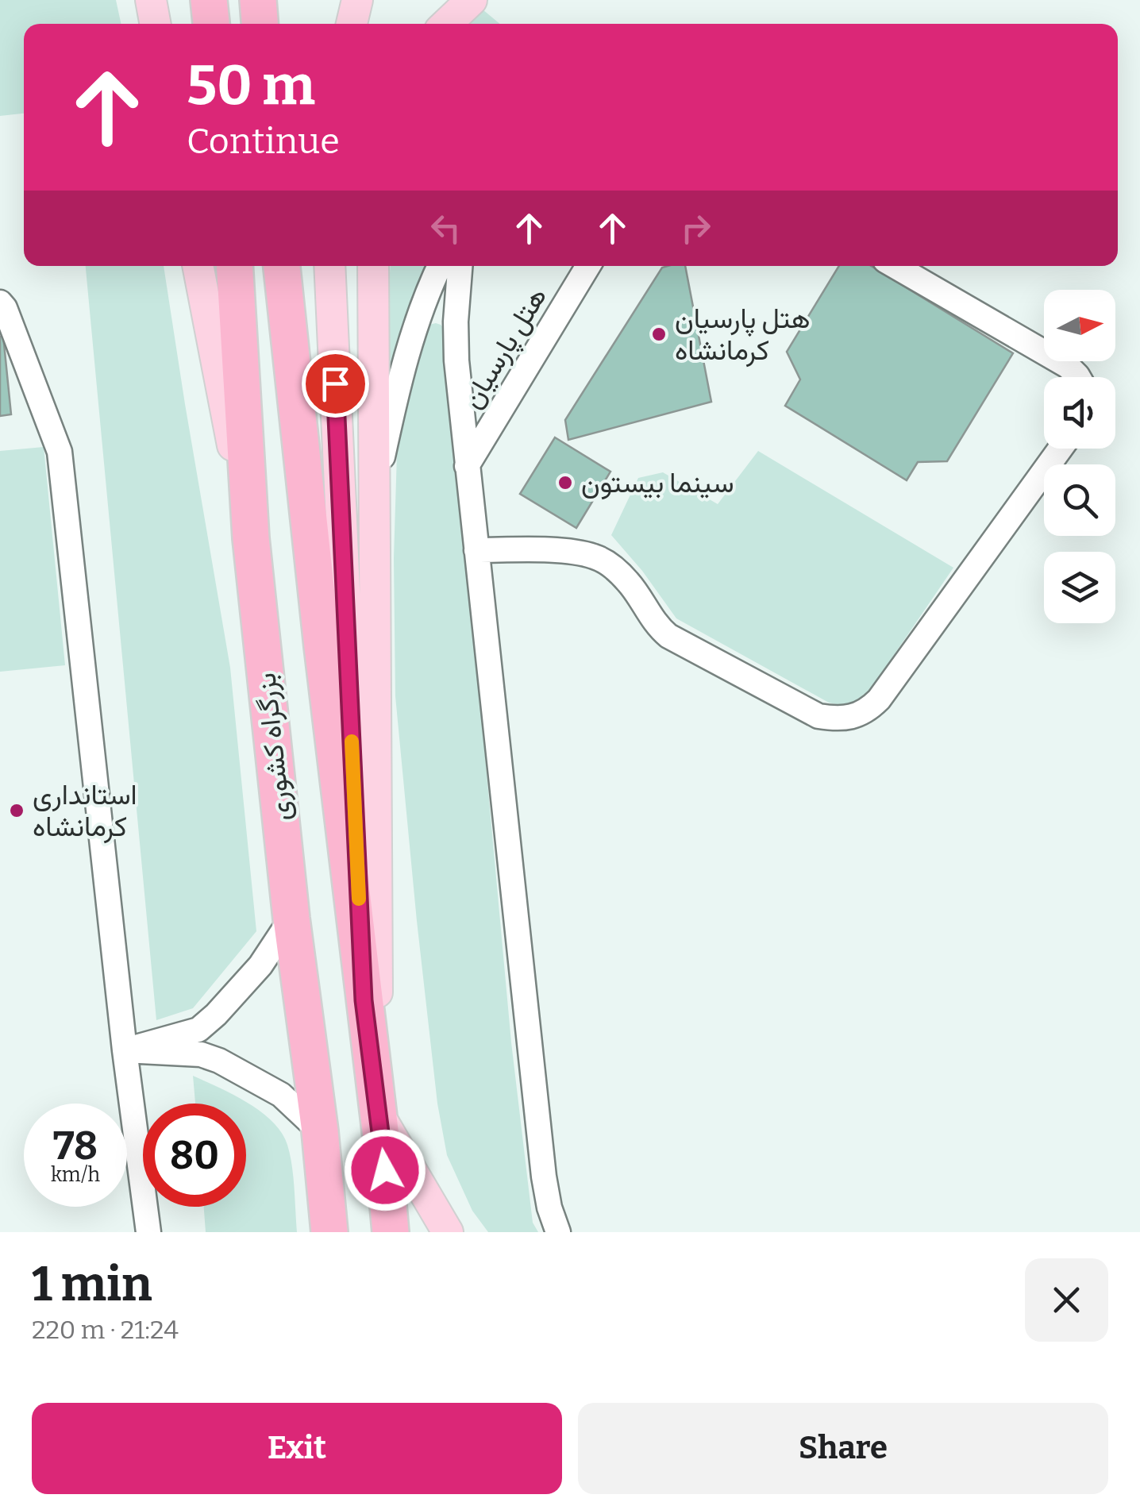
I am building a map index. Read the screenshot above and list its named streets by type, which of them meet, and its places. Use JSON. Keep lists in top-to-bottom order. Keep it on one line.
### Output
{"streets":{"highway":["بزرگراه کشوری"],"lane":["هتل پارسیان"]},"places":["هتل پارسیان کرمانشاه","سینما بیستون","استانداری کرمانشاه"],"north":"right","page":{"turn":["50 m","Continue"],"speed":"78 km/h","limit":"80","heading":["1 min","220 m · 21:24"],"buttons":["Exit","Share"]}}
